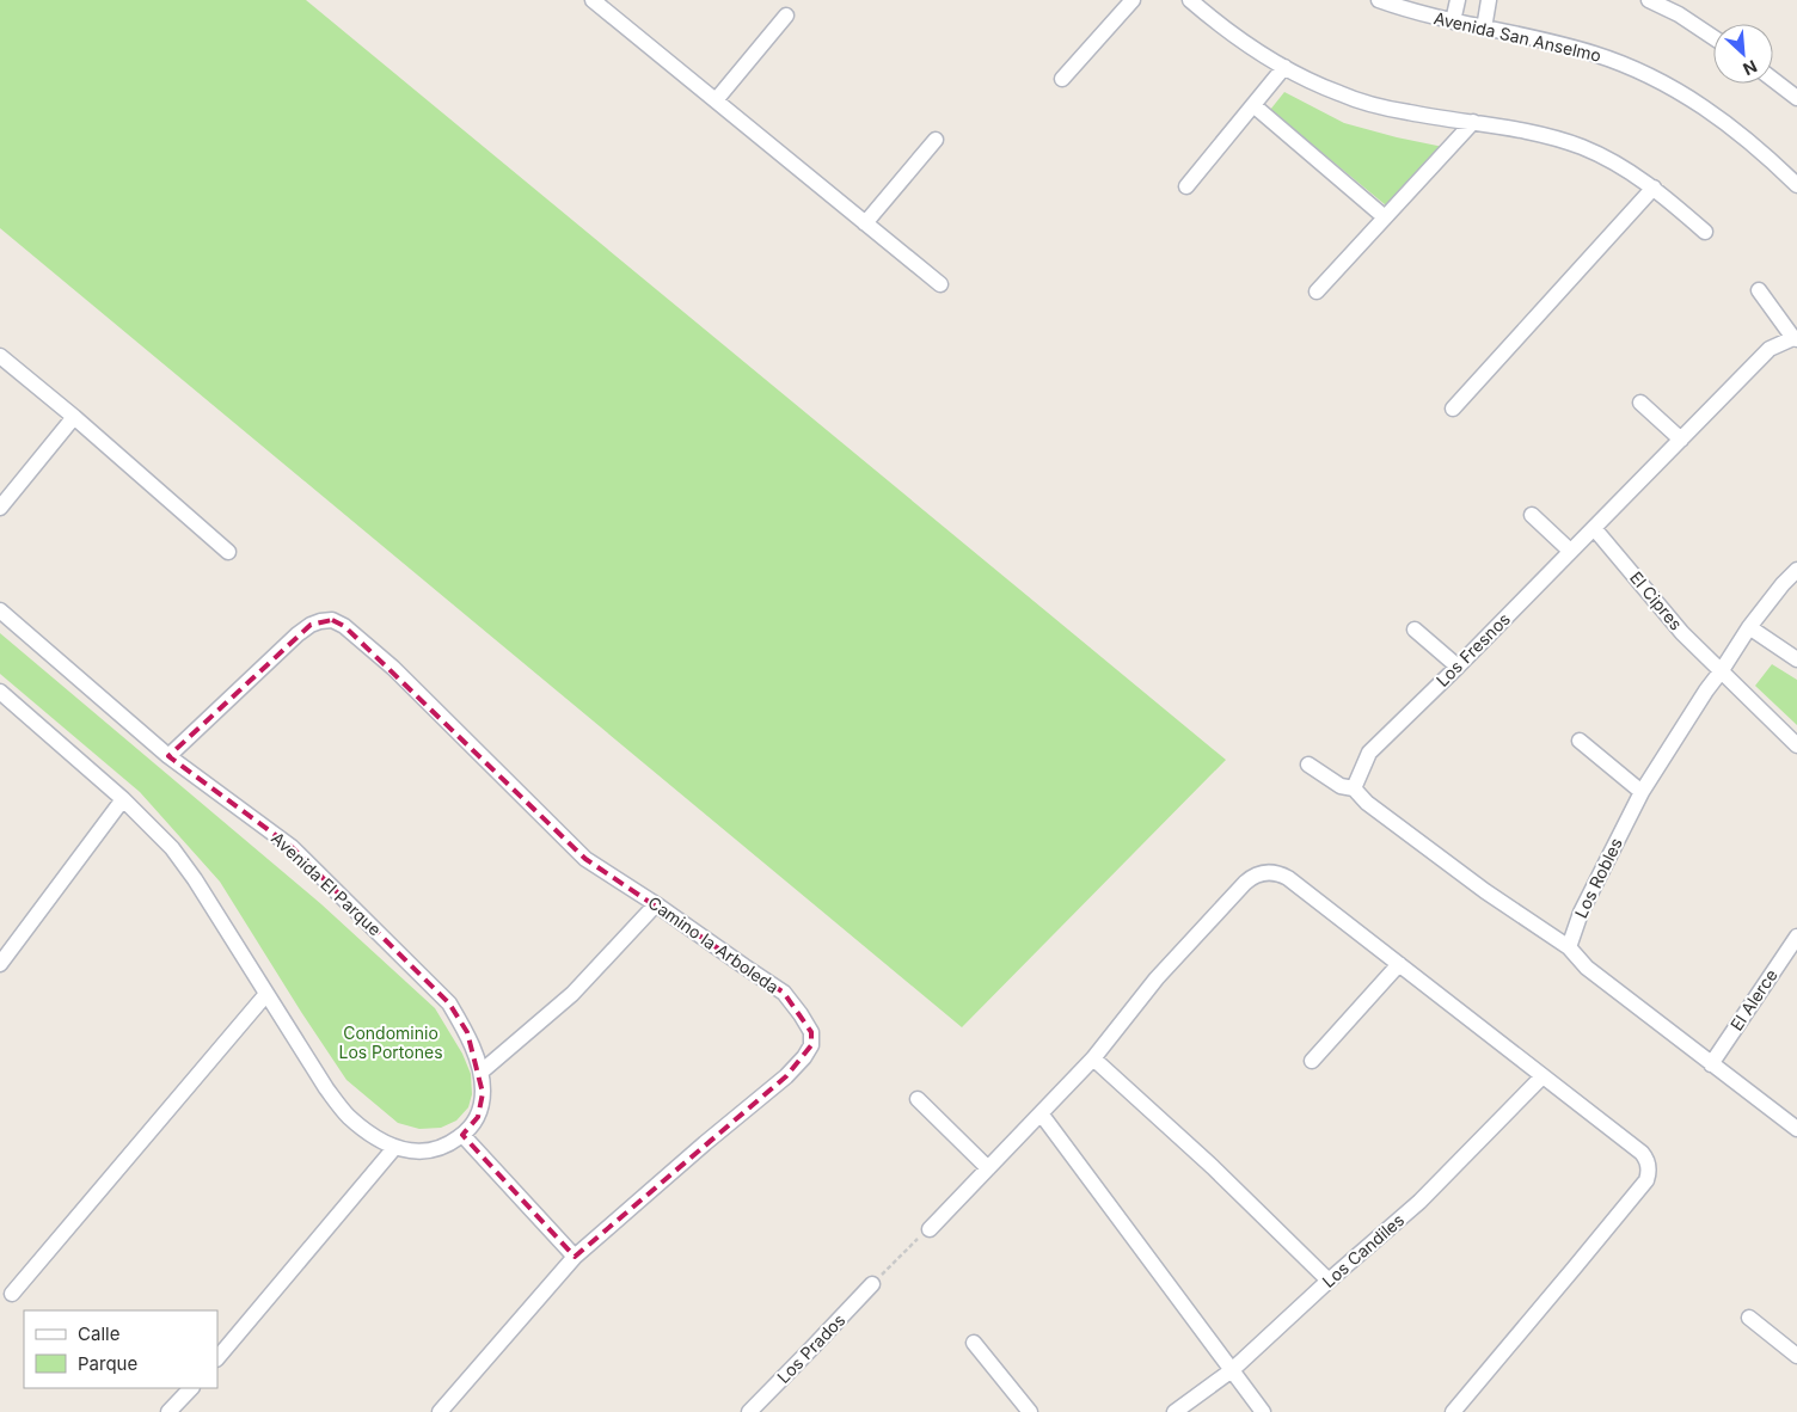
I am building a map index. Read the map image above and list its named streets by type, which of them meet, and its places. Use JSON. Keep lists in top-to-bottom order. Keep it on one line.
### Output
{"streets":{"street":["Avenida San Anselmo","El Cipres","Los Fresnos","Los Robles","Avenida El Parque","Camino la Arboleda","El Alerce","Los Candiles","Los Prados"]},"crossings":[["El Cipres","Los Fresnos"],["El Cipres","Los Robles"],["Avenida El Parque","Camino la Arboleda"]],"parks":["Condominio Los Portones"],"legend":["Calle","Parque"],"north":"bottom right"}
